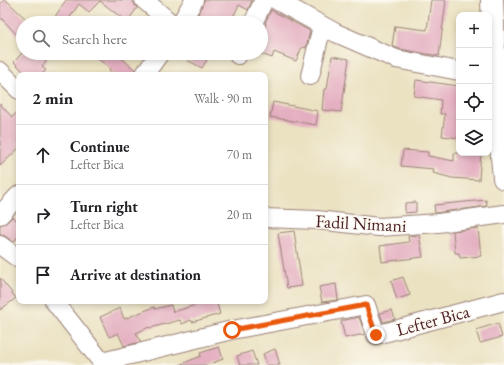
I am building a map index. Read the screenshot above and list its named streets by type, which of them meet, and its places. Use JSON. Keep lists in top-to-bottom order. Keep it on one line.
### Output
{"streets":{"street":["Fadil Nimani","Lefter Bica"]},"page":{"map_buttons":["+","−"],"search":"Search here","heading":["2 min","Walk · 90 m"],"list":[["Continue","Lefter Bica","70 m"],["Turn right","Lefter Bica","20 m"],"Arrive at destination"]}}
